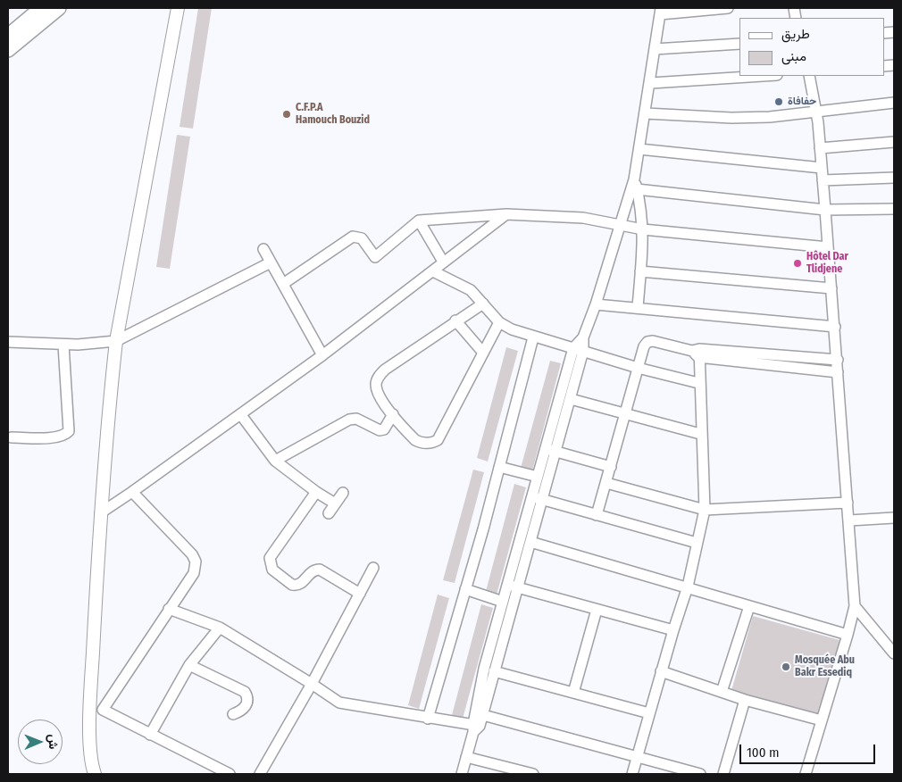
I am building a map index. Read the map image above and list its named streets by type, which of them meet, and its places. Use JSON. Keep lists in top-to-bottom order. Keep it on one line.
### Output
{"places":["حفافاة","C.F.P.A Hamouch Bouzid","Hôtel Dar Tlidjene","Mosquée Abu Bakr Essediq"],"legend":["طريق","مبنى"],"scale_bar":"100 m","north":"right"}
